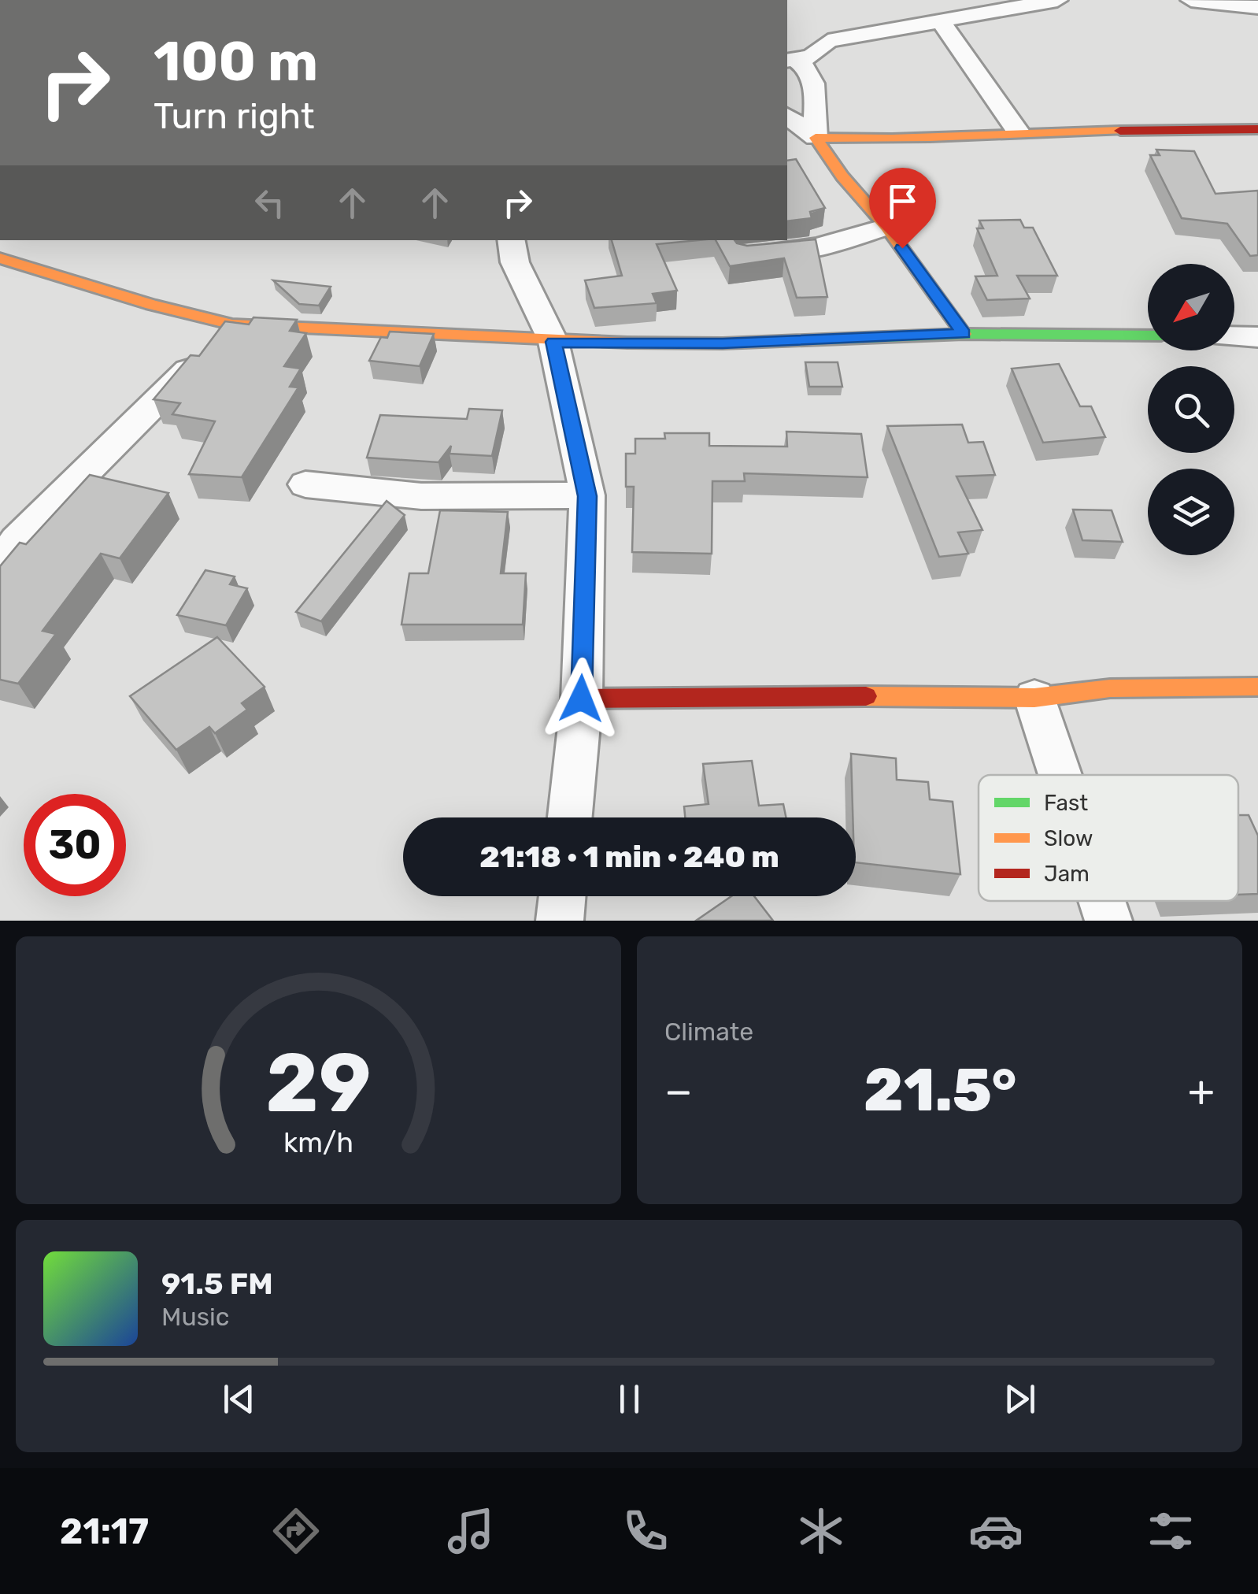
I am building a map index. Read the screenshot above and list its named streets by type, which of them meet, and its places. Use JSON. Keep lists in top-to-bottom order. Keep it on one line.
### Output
{"legend":["Fast","Slow","Jam"],"north":"bottom left","page":{"turn":["100 m","Turn right"],"limit":"30","trip":"21:18 · 1 min · 240 m","tile":"Climate","heat":["−","21.5°","+"],"song":["91.5 FM","Music"],"tabs":"21:17","gauge":["29","km/h"]}}
